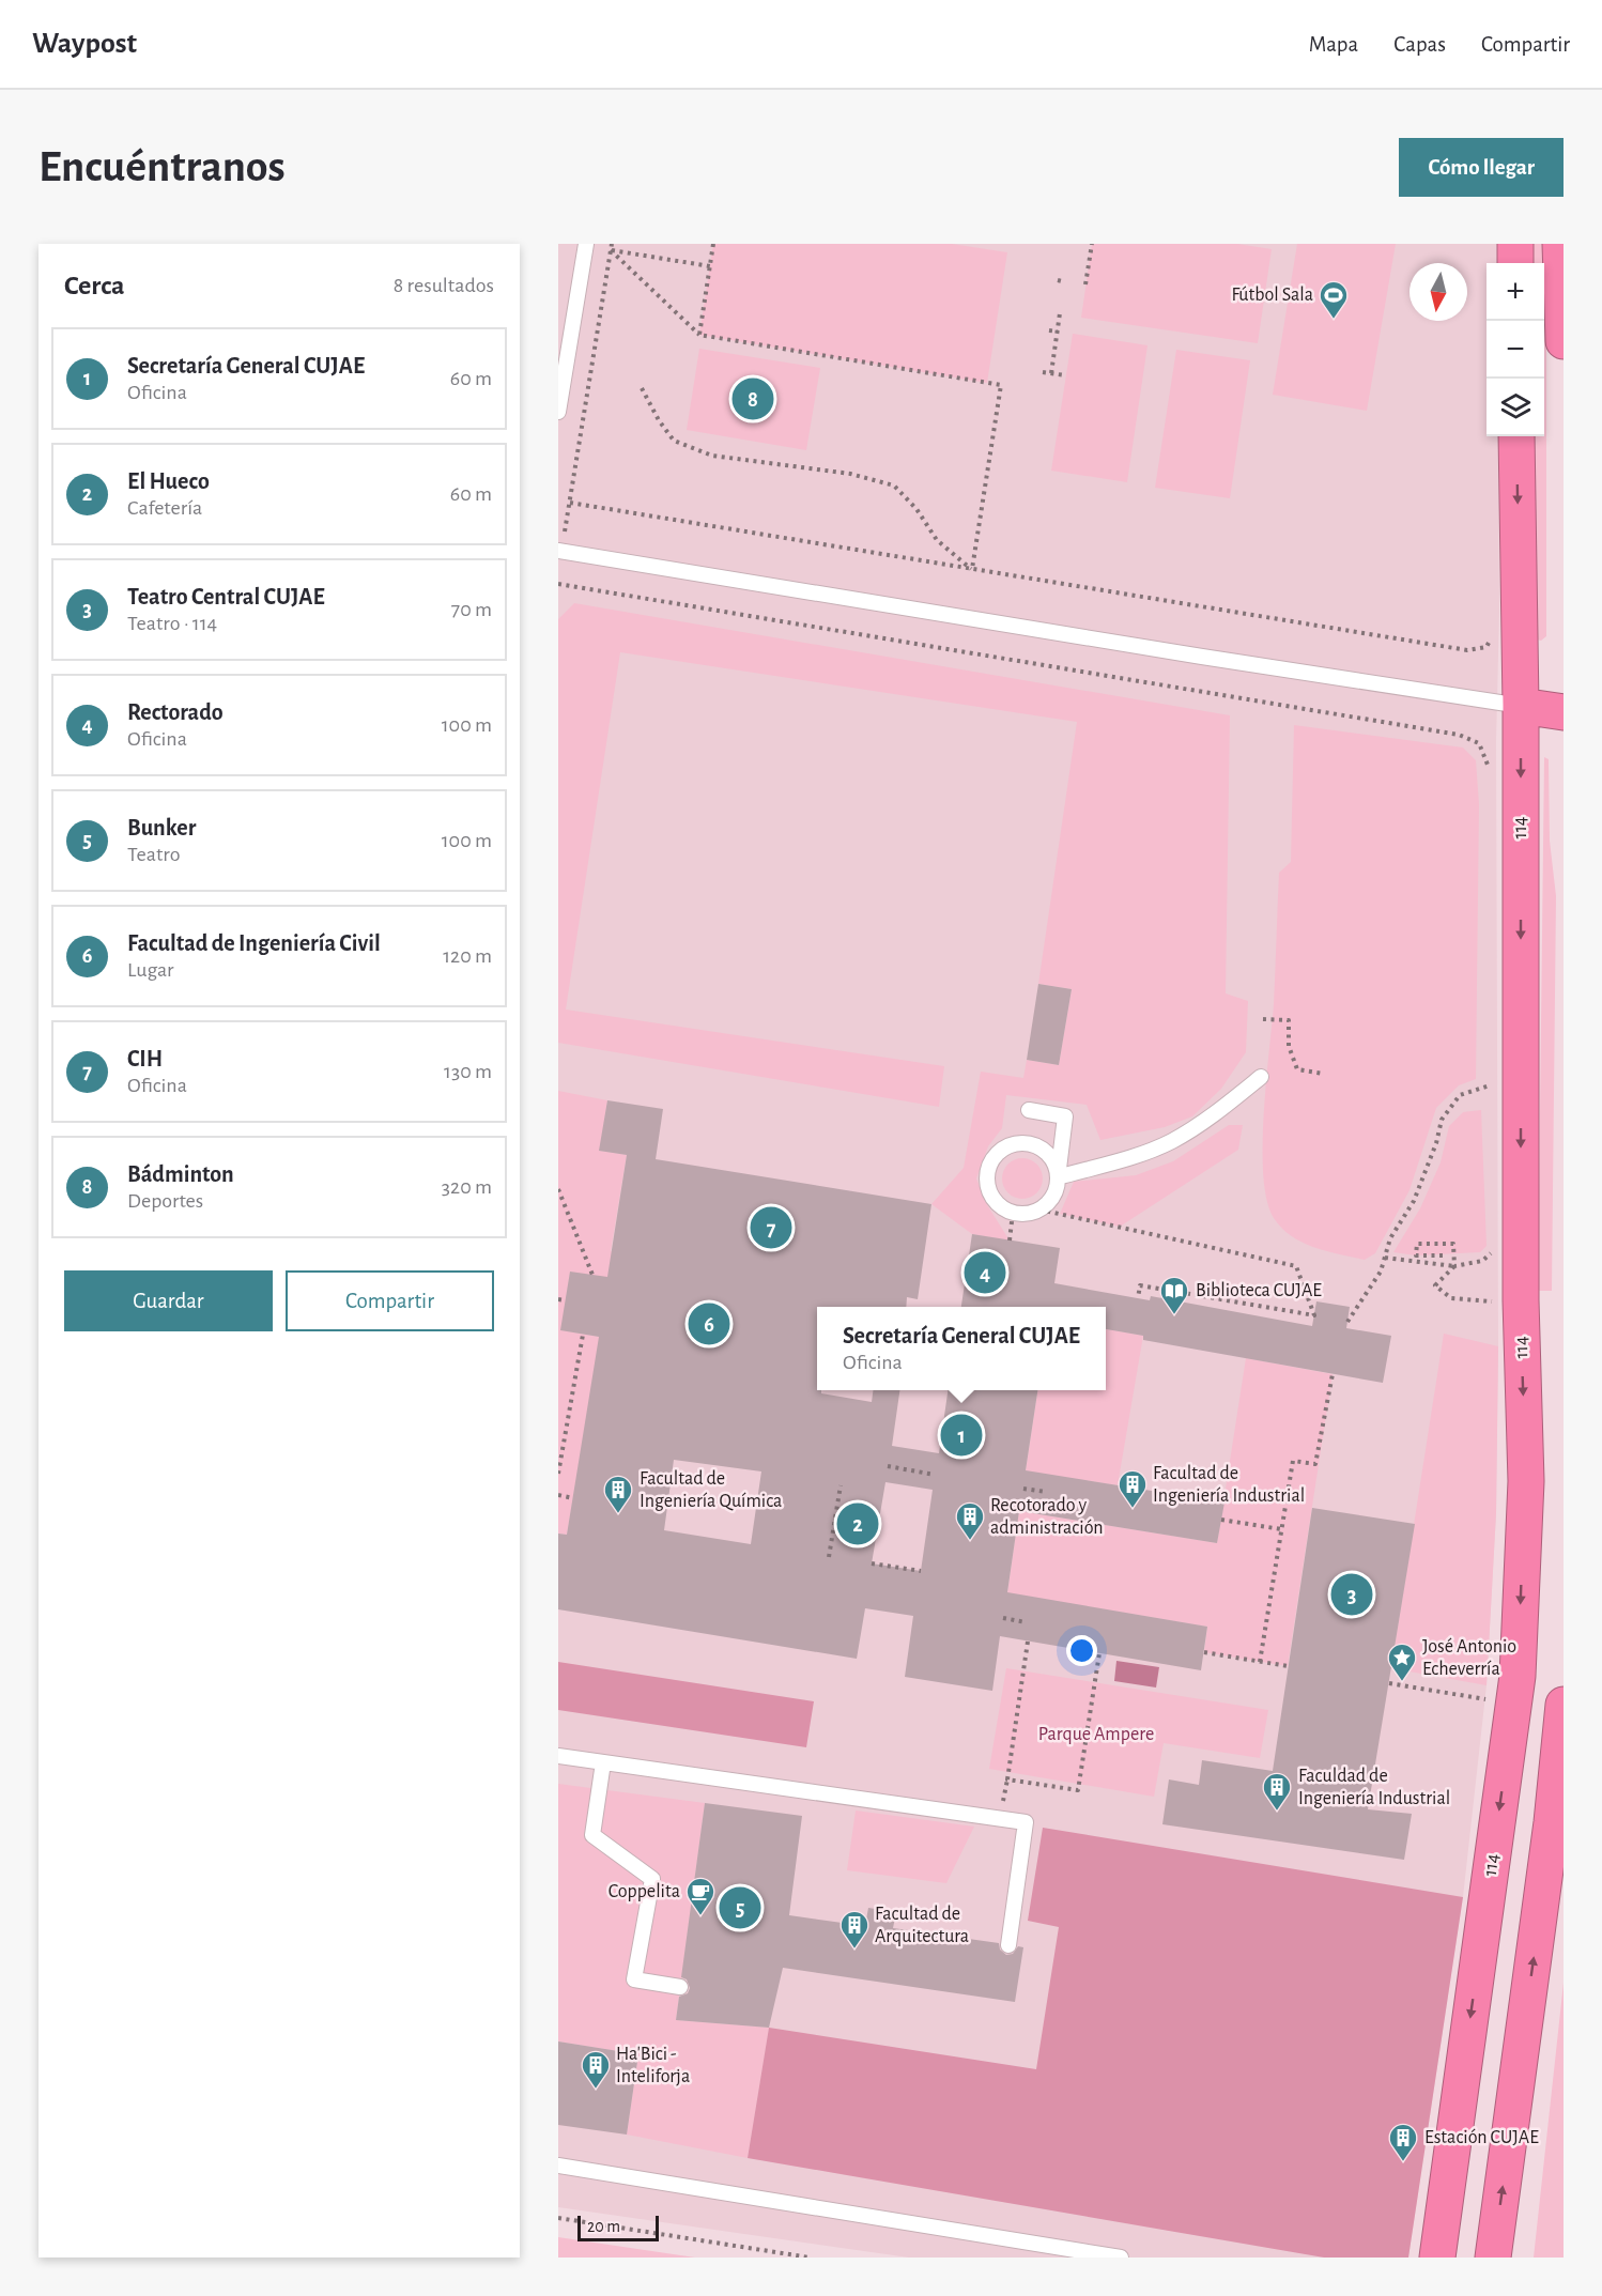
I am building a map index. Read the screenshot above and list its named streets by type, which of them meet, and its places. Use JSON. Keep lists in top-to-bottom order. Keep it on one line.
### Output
{"streets":{"highway":["114"]},"parks":["Parque Ampere"],"places":{"sports":["Fútbol Sala"],"library":["Biblioteca CUJAE"],"building":["Facultad de Ingeniería Industrial","Facultad de Ingeniería Química","Recotorado y administración","Faculdad de Ingeniería Industrial","Facultad de Arquitectura","Ha'Bici - Inteliforja","Estación CUJAE"],"place":["José Antonio Echeverría"],"cafe":["Coppelita"]},"scale_bar":"20 m","north":"bottom","page":{"header":"Waypost","nav":["Mapa","Capas","Compartir"],"buttons":["Cómo llegar",["Guardar","Compartir"]],"title":"Encuéntranos","heading":["Cerca","8 resultados"],"map_buttons":["+","−"],"list":[{"mark":"1","name":"Secretaría General CUJAE","note":"Oficina","value":"60 m"},{"mark":"2","name":"El Hueco","note":"Cafetería","value":"60 m"},{"mark":"3","name":"Teatro Central CUJAE","note":"Teatro · 114","value":"70 m"},{"mark":"4","name":"Rectorado","note":"Oficina","value":"100 m"},{"mark":"5","name":"Bunker","note":"Teatro","value":"100 m"},{"mark":"6","name":"Facultad de Ingeniería Civil","note":"Lugar","value":"120 m"},{"mark":"7","name":"CIH","note":"Oficina","value":"130 m"},{"mark":"8","name":"Bádminton","note":"Deportes","value":"320 m"}],"pins":["8","7","4","6","1","2","3","5"],"popup":["Secretaría General CUJAE","Oficina"],"scale":"20 m"}}
